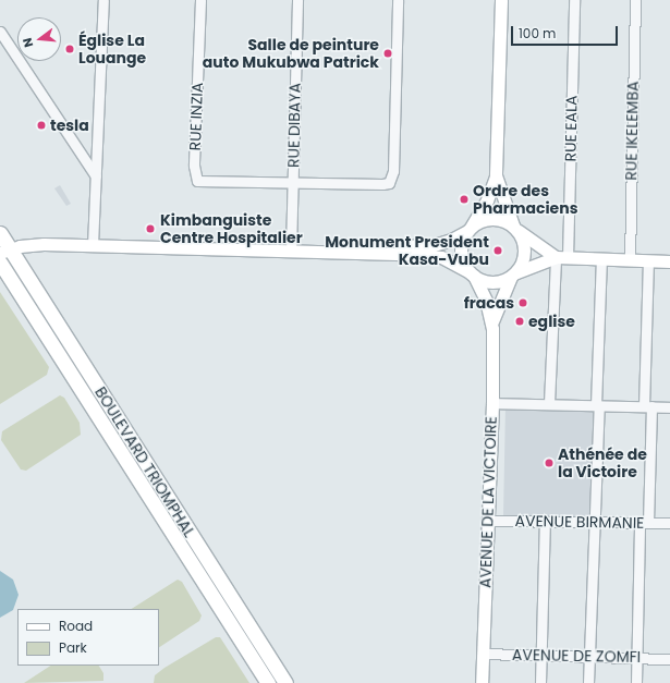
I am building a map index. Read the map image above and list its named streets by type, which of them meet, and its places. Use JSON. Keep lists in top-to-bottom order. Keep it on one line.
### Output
{"streets":{"highway":["BOULEVARD TRIOMPHAL"],"main road":["AVENUE DE LA VICTOIRE"],"street":["RUE INZIA","RUE DIBAYA","RUE EALA","RUE IKELEMBA","AVENUE BIRMANIE","AVENUE DE ZOMFI"]},"crossings":[["RUE INZIA","RUE DIBAYA"],["AVENUE DE LA VICTOIRE","AVENUE BIRMANIE"],["AVENUE DE LA VICTOIRE","AVENUE DE ZOMFI"]],"places":["Église La Louange","Salle de peinture auto Mukubwa Patrick","tesla","Ordre des Pharmaciens","Kimbanguiste Centre Hospitalier","Monument President Kasa-Vubu","fracas","eglise","Athénée de la Victoire"],"legend":["Road","Park"],"scale_bar":"100 m","north":"left"}
